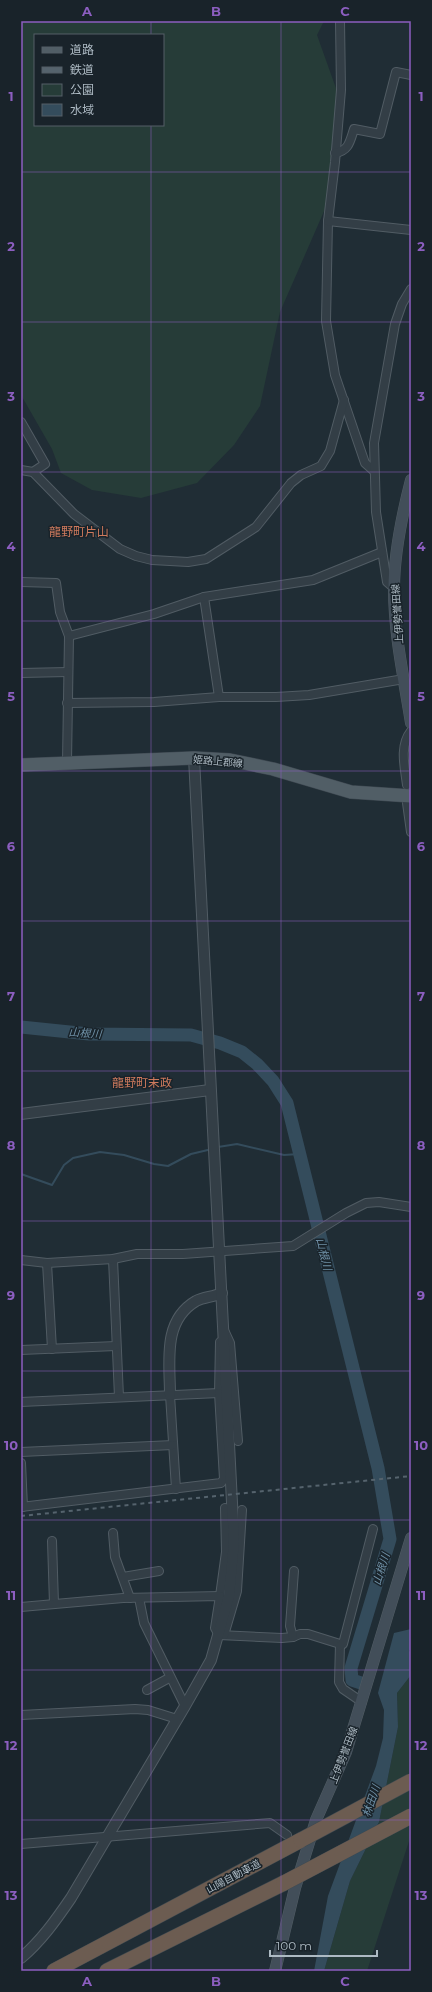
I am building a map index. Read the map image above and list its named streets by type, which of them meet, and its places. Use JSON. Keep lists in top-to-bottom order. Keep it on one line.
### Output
{"streets":{"highway":["山陽自動車道"],"main road":["上伊勢誉田線","姫路上郡線"]},"districts":["龍野町片山","龍野町末政"],"water":["山根川","林田川"],"legend":["道路","鉄道","公園","水域"],"scale_bar":"100 m","grid":{"columns":["A","B","C"],"rows":["1","2","3","4","5","6","7","8","9","10","11","12","13"]}}
